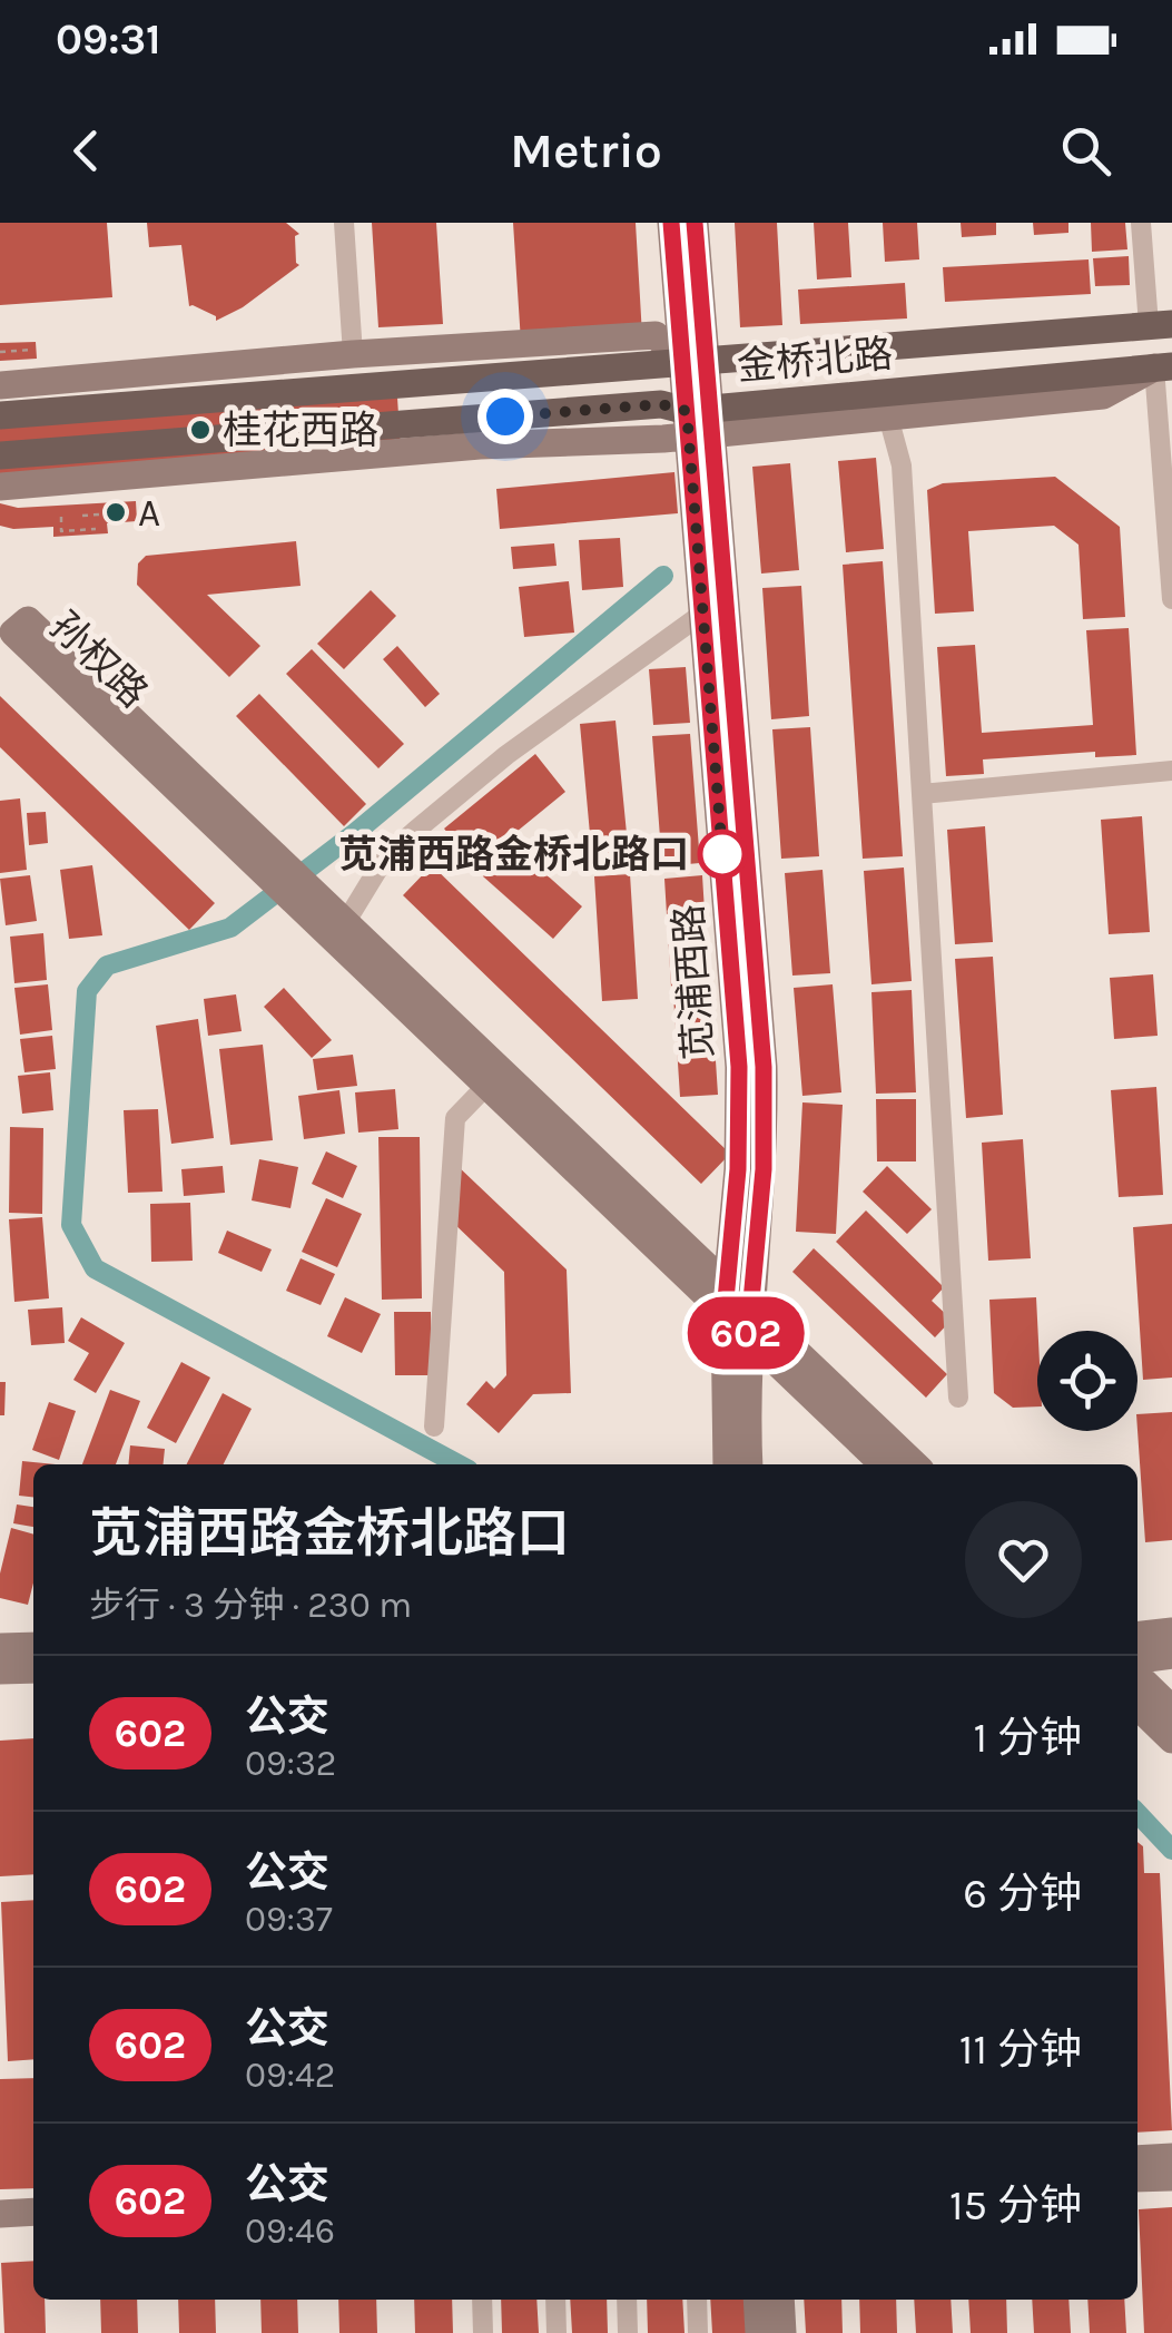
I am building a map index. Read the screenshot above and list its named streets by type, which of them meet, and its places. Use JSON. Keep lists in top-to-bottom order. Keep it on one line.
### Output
{"streets":{"main road":["金桥北路","孙权路","苋浦西路"]},"crossings":[["金桥北路","苋浦西路"],["孙权路","苋浦西路"]],"places":["桂花西路","A","苋浦西路金桥北路口"],"lines":["bus line 602"],"page":{"status":"09:31","header":"Metrio","on_map":"602","heading":["苋浦西路金桥北路口","步行 · 3 分钟 · 230 m"],"list":[{"mark":"602","name":"公交","note":"09:32","value":"1 分钟"},{"mark":"602","name":"公交","note":"09:37","value":"6 分钟"},{"mark":"602","name":"公交","note":"09:42","value":"11 分钟"},{"mark":"602","name":"公交","note":"09:46","value":"15 分钟"}]}}
